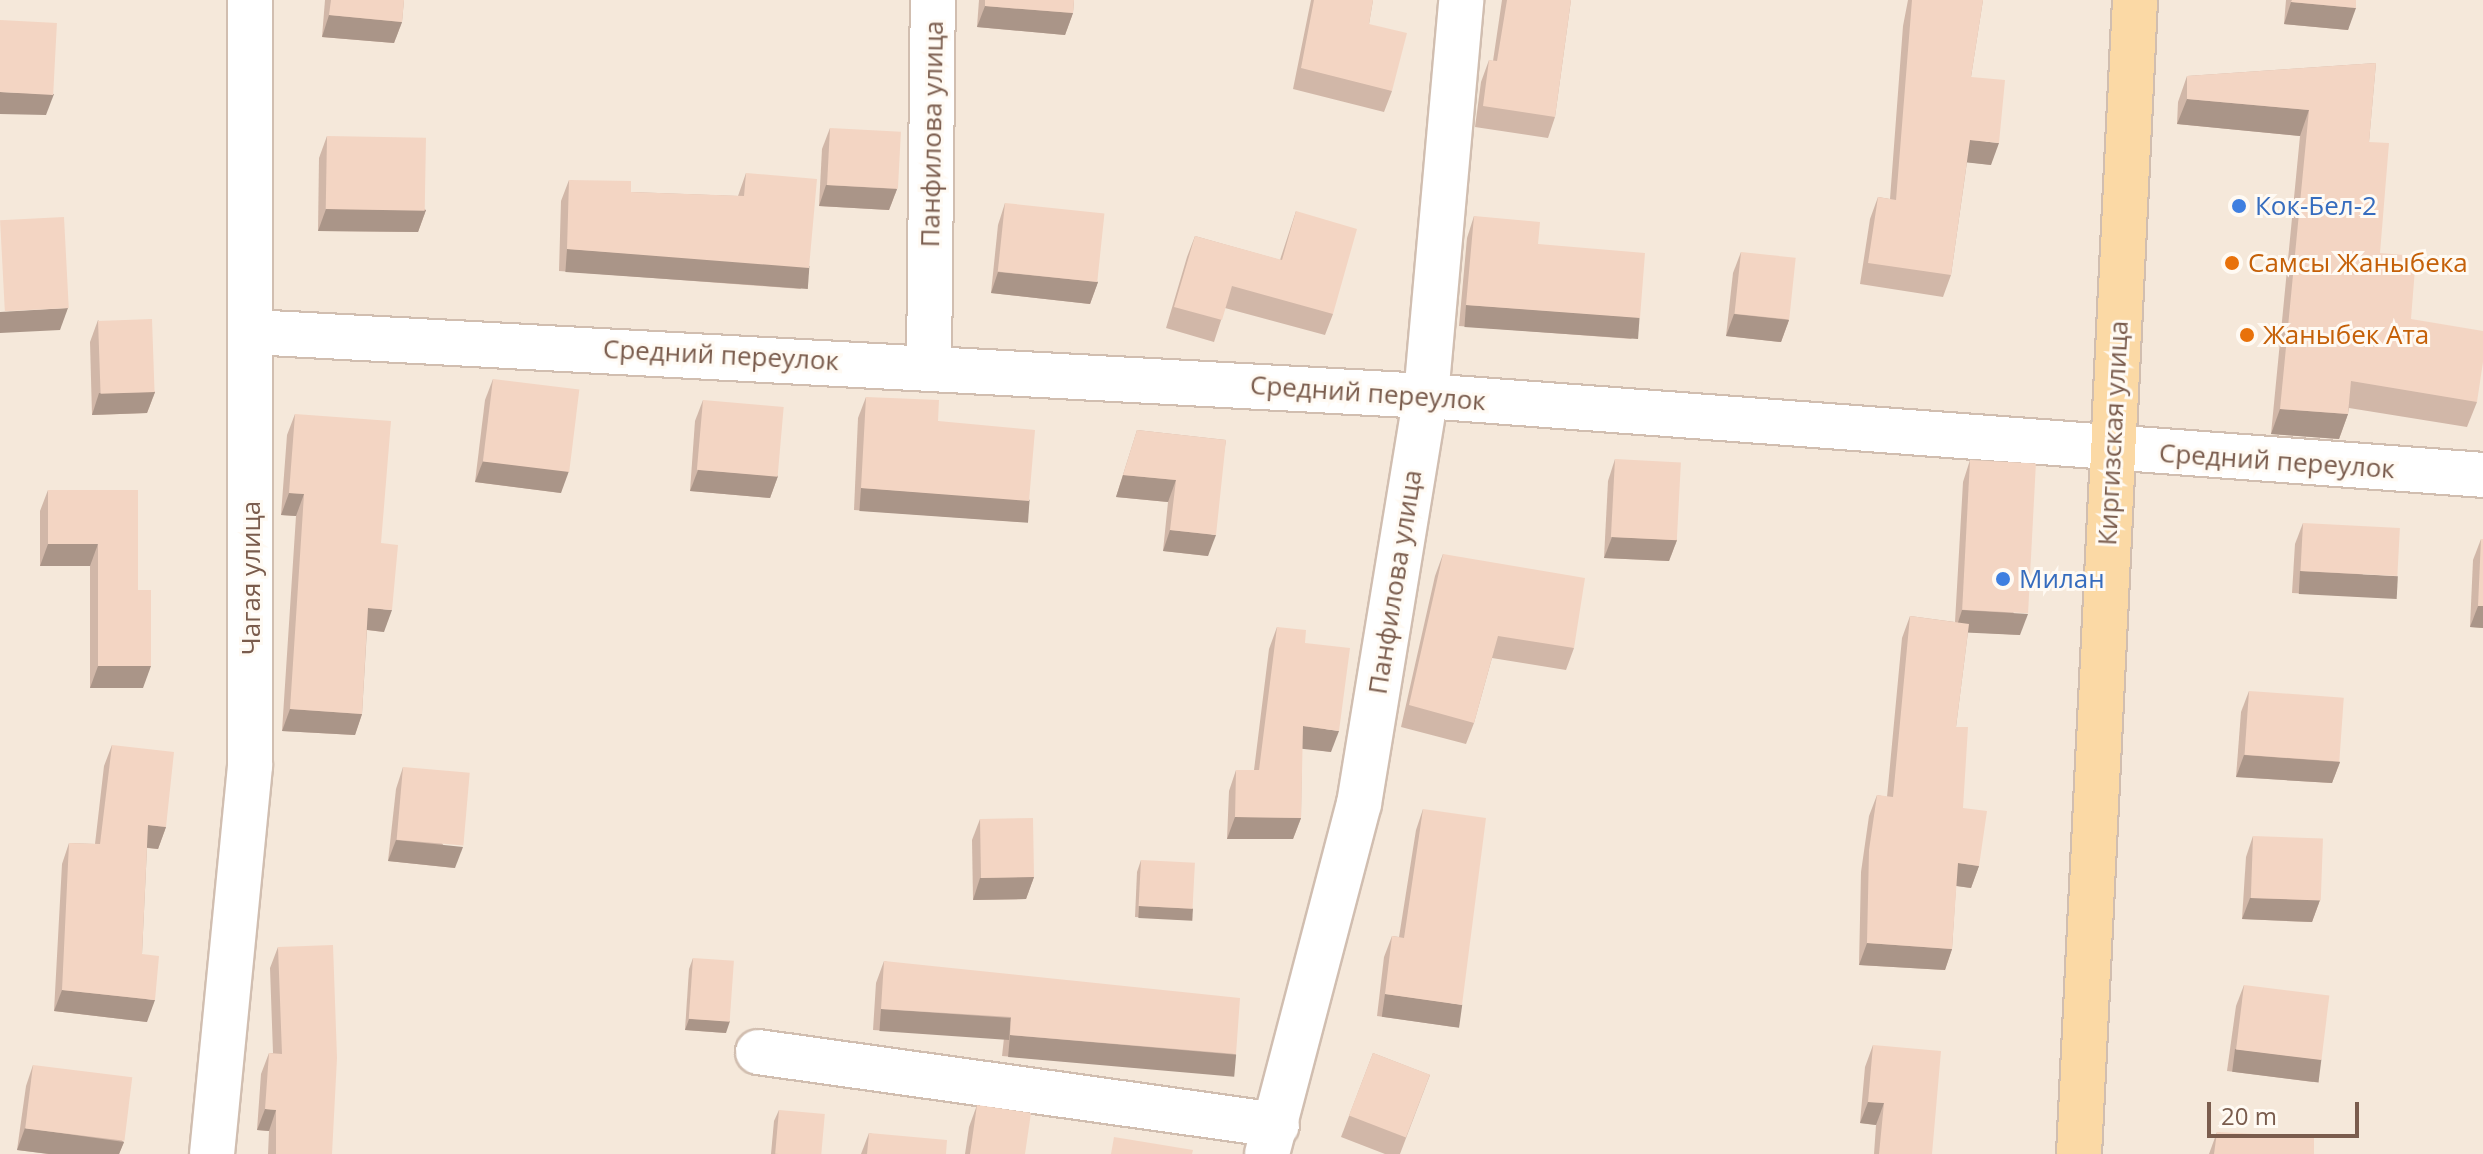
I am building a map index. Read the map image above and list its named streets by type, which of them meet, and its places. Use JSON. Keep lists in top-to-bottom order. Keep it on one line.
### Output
{"streets":{"main road":["Киргизская улица"],"street":["Панфилова улица","Средний переулок","Чагая улица"]},"crossings":[["Панфилова улица","Средний переулок"],["Средний переулок","Киргизская улица"],["Средний переулок","Чагая улица"]],"places":["Кок-Бел-2","Самсы Жаныбека","Жаныбек Ата","Милан"],"scale_bar":"20 m"}
